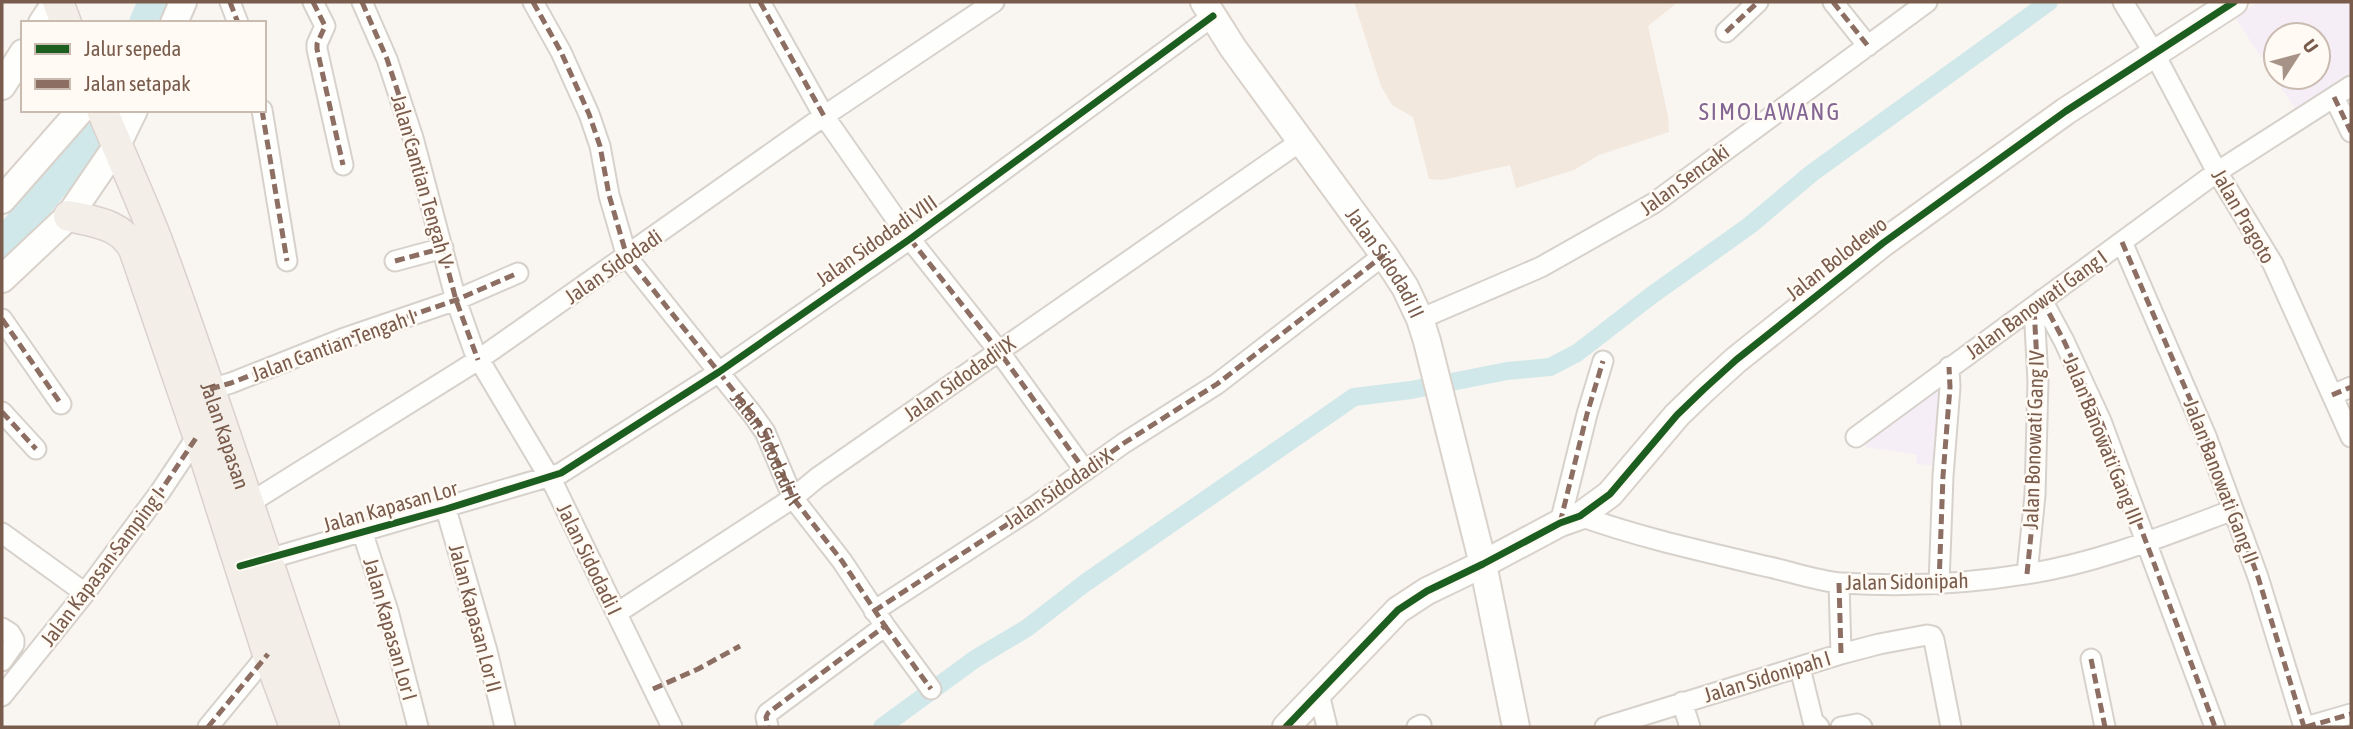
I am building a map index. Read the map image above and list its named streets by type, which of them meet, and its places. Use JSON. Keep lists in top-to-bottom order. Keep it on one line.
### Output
{"streets":{"main road":["Jalan Kapasan"],"street":["Jalan Sencaki","Jalan Cantian Tengah V","Jalan Pragoto","Jalan Sidodadi VIII","Jalan Bolodewo","Jalan Sidodadi II","Jalan Sidodadi","Jalan Banowati Gang I","Jalan Cantian Tengah I","Jalan Sidodadi IX","Jalan Bonowati Gang IV","Jalan Banowati Gang III","Jalan Banowati Gang II","Jalan Sidodadi X","Jalan Kapasan Lor","Jalan Sidodadi I","Jalan Kapasan Samping I","Jalan Sidonipah","Jalan Kapasan Lor II","Jalan Kapasan Lor I","Jalan Sidonipah I"]},"crossings":[["Jalan Sencaki","Jalan Sidodadi II"],["Jalan Cantian Tengah V","Jalan Sidodadi"],["Jalan Cantian Tengah V","Jalan Cantian Tengah I"],["Jalan Cantian Tengah V","Jalan Sidodadi I"],["Jalan Pragoto","Jalan Bolodewo"],["Jalan Pragoto","Jalan Banowati Gang I"],["Jalan Sidodadi VIII","Jalan Sidodadi II"],["Jalan Sidodadi VIII","Jalan Kapasan Lor"],["Jalan Sidodadi VIII","Jalan Sidodadi I"],["Jalan Bolodewo","Jalan Sidodadi II"],["Jalan Bolodewo","Jalan Sidonipah"],["Jalan Sidodadi II","Jalan Sidodadi"],["Jalan Sidodadi II","Jalan Sidodadi IX"],["Jalan Sidodadi II","Jalan Sidodadi X"],["Jalan Sidodadi","Jalan Kapasan"],["Jalan Sidodadi","Jalan Sidodadi I"],["Jalan Banowati Gang I","Jalan Bonowati Gang IV"],["Jalan Banowati Gang I","Jalan Banowati Gang III"],["Jalan Banowati Gang I","Jalan Banowati Gang II"],["Jalan Cantian Tengah I","Jalan Kapasan"],["Jalan Sidodadi IX","Jalan Sidodadi I"],["Jalan Kapasan","Jalan Kapasan Lor"],["Jalan Kapasan","Jalan Kapasan Samping I"],["Jalan Bonowati Gang IV","Jalan Banowati Gang III"],["Jalan Bonowati Gang IV","Jalan Sidonipah"],["Jalan Banowati Gang III","Jalan Sidonipah"],["Jalan Banowati Gang II","Jalan Sidonipah"],["Jalan Kapasan Lor","Jalan Sidodadi I"],["Jalan Kapasan Lor","Jalan Kapasan Lor II"],["Jalan Kapasan Lor","Jalan Kapasan Lor I"]],"districts":["SIMOLAWANG"],"legend":["Jalur sepeda","Jalan setapak"],"north":"top right"}
